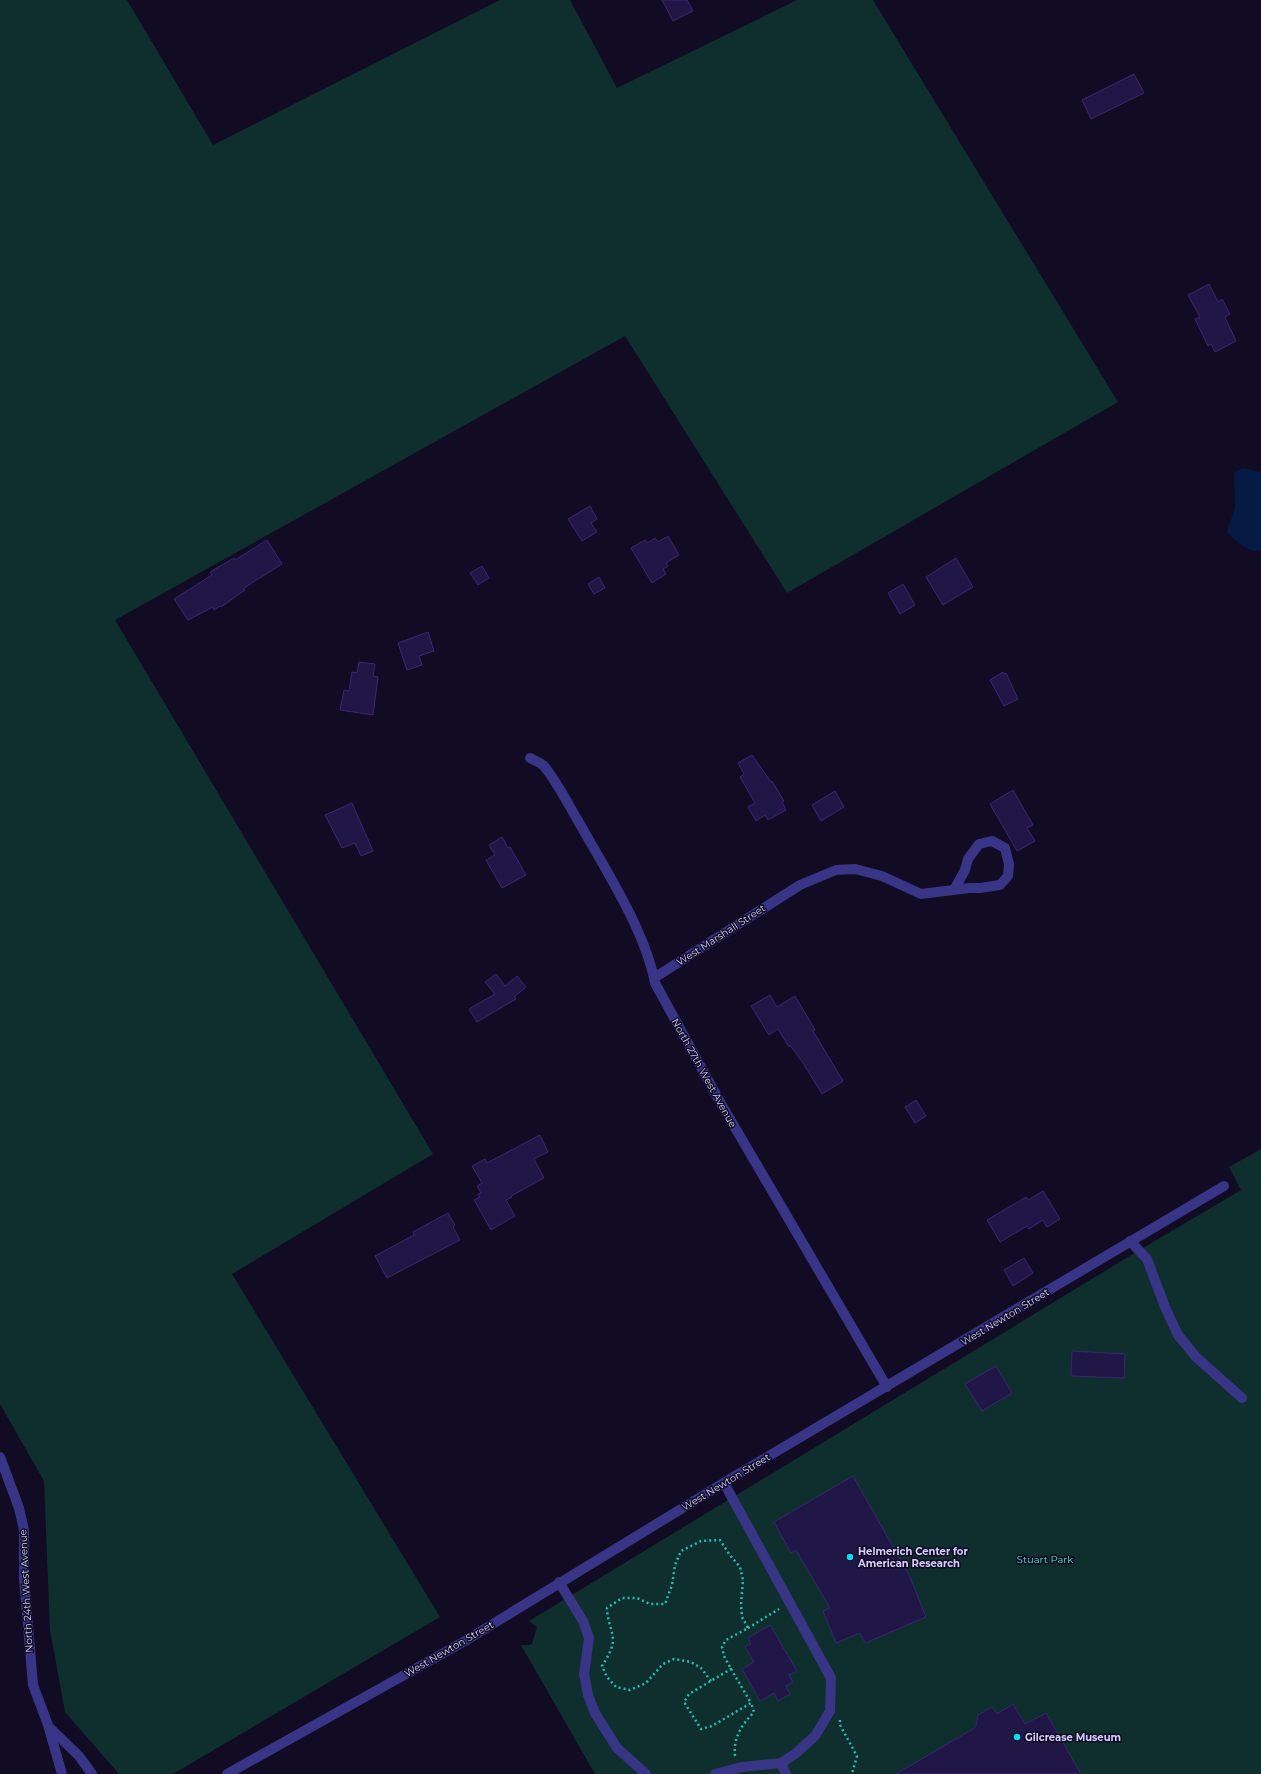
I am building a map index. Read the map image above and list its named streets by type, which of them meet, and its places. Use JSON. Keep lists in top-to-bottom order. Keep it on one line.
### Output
{"streets":{"street":["West Marshall Street","North 27th West Avenue","West Newton Street","North 24th West Avenue"]},"crossings":[["West Marshall Street","North 27th West Avenue"],["North 27th West Avenue","West Newton Street"]],"parks":["Stuart Park"],"places":["Helmerich Center for American Research","Gilcrease Museum"]}
